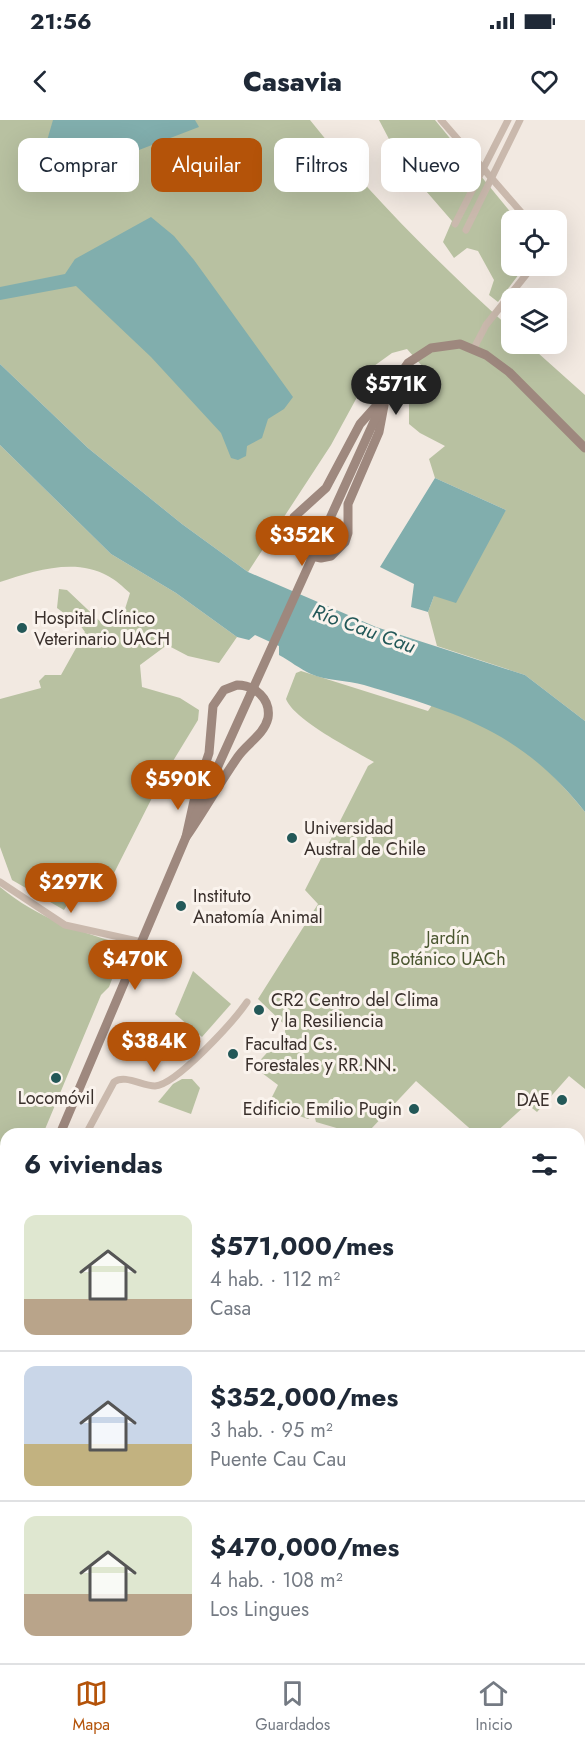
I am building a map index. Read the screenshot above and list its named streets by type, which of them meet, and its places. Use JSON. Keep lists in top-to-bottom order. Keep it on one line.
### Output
{"water":["Río Cau Cau"],"parks":["Jardín Botánico UACh"],"places":["Hospital Clínico Veterinario UACH","Universidad Austral de Chile","Instituto Anatomía Animal","CR2 Centro del Clima y la Resiliencia","Facultad Cs. Forestales y RR.NN.","Locomóvil","DAE","Edificio Emilio Pugin"],"page":{"status":"21:56","header":"Casavia","chip":["Comprar","Alquilar","Filtros","Nuevo"],"price":["$571K","$352K","$590K","$297K","$470K","$384K"],"heading":"6 viviendas","list":[{"name":"$571,000/mes","note":"4 hab. · 112 m² · Casa"},{"name":"$352,000/mes","note":"3 hab. · 95 m² · Puente Cau Cau"},{"name":"$470,000/mes","note":"4 hab. · 108 m² · Los Lingues"}],"tabs":["Mapa","Guardados","Inicio"]}}
